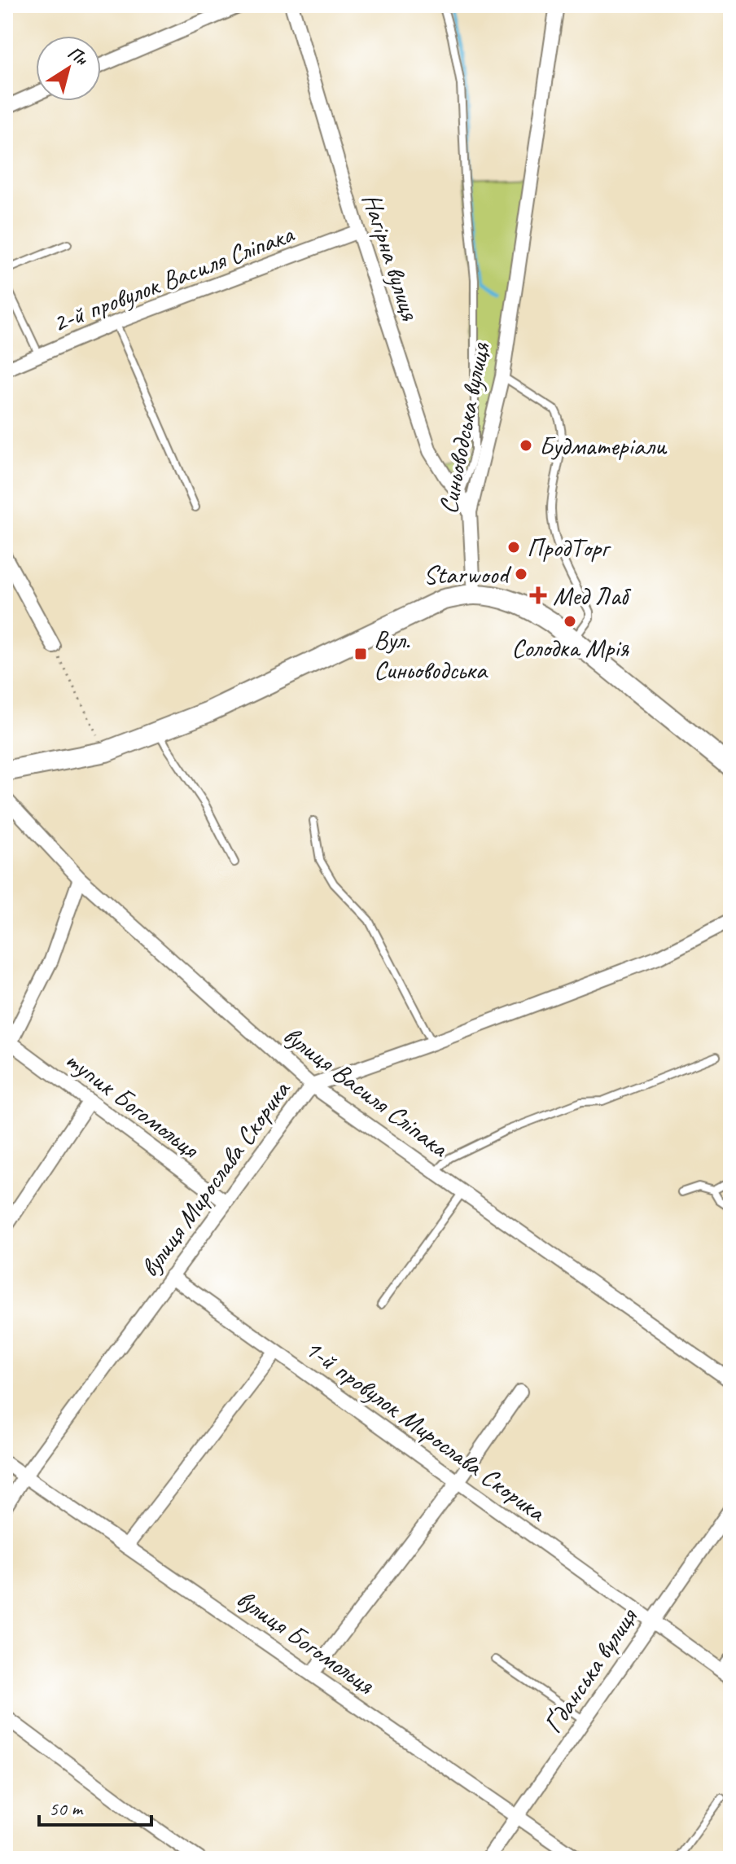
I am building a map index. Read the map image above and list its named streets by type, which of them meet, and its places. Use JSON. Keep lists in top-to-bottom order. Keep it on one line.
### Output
{"streets":{"street":["Нагірна вулиця","2-й провулок Василя Сліпака","Синьоводська вулиця","вулиця Василя Сліпака","тупик Богомольця","вулиця Мирослава Скорика","1-й провулок Мирослава Скорика","вулиця Богомольця","Ґданська вулиця"]},"crossings":[["Нагірна вулиця","2-й провулок Василя Сліпака"],["Нагірна вулиця","Синьоводська вулиця"],["вулиця Василя Сліпака","вулиця Мирослава Скорика"],["тупик Богомольця","вулиця Мирослава Скорика"],["вулиця Мирослава Скорика","1-й провулок Мирослава Скорика"],["вулиця Мирослава Скорика","вулиця Богомольця"],["1-й провулок Мирослава Скорика","Ґданська вулиця"],["вулиця Богомольця","Ґданська вулиця"]],"places":{"other":["Будматеріали","ПродТорг","Starwood","Солодка Мрія"],"health":["Мед Лаб"],"transit":["Вул. Синьоводська"]},"scale_bar":"50 m","north":"top right"}
